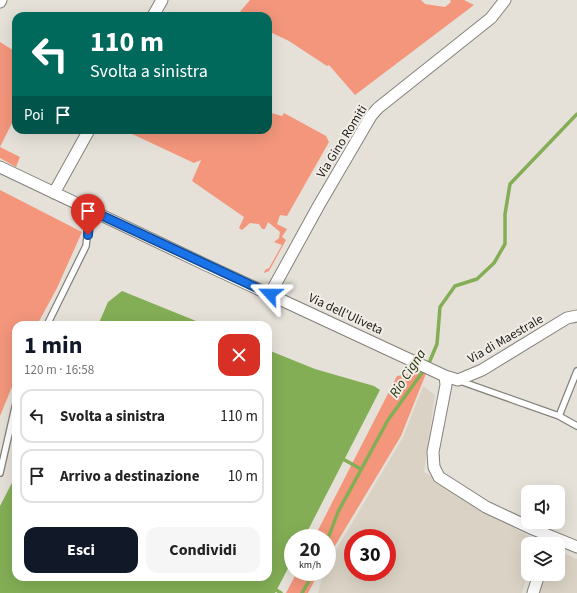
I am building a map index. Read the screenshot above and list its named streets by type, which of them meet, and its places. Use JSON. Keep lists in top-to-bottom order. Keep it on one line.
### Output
{"streets":{"street":["Via Gino Romiti","Via dell'Uliveta","Via di Maestrale"]},"crossings":[["Via Gino Romiti","Via dell'Uliveta"]],"water":["Rio Cigna"],"page":{"turn":["110 m","Svolta a sinistra"],"then":"Poi","heading":["1 min","120 m · 16:58"],"list":[{"name":"Svolta a sinistra","value":"110 m"},{"name":"Arrivo a destinazione","value":"10 m"}],"buttons":["Esci","Condividi"],"speed":"20 km/h","limit":"30"}}
